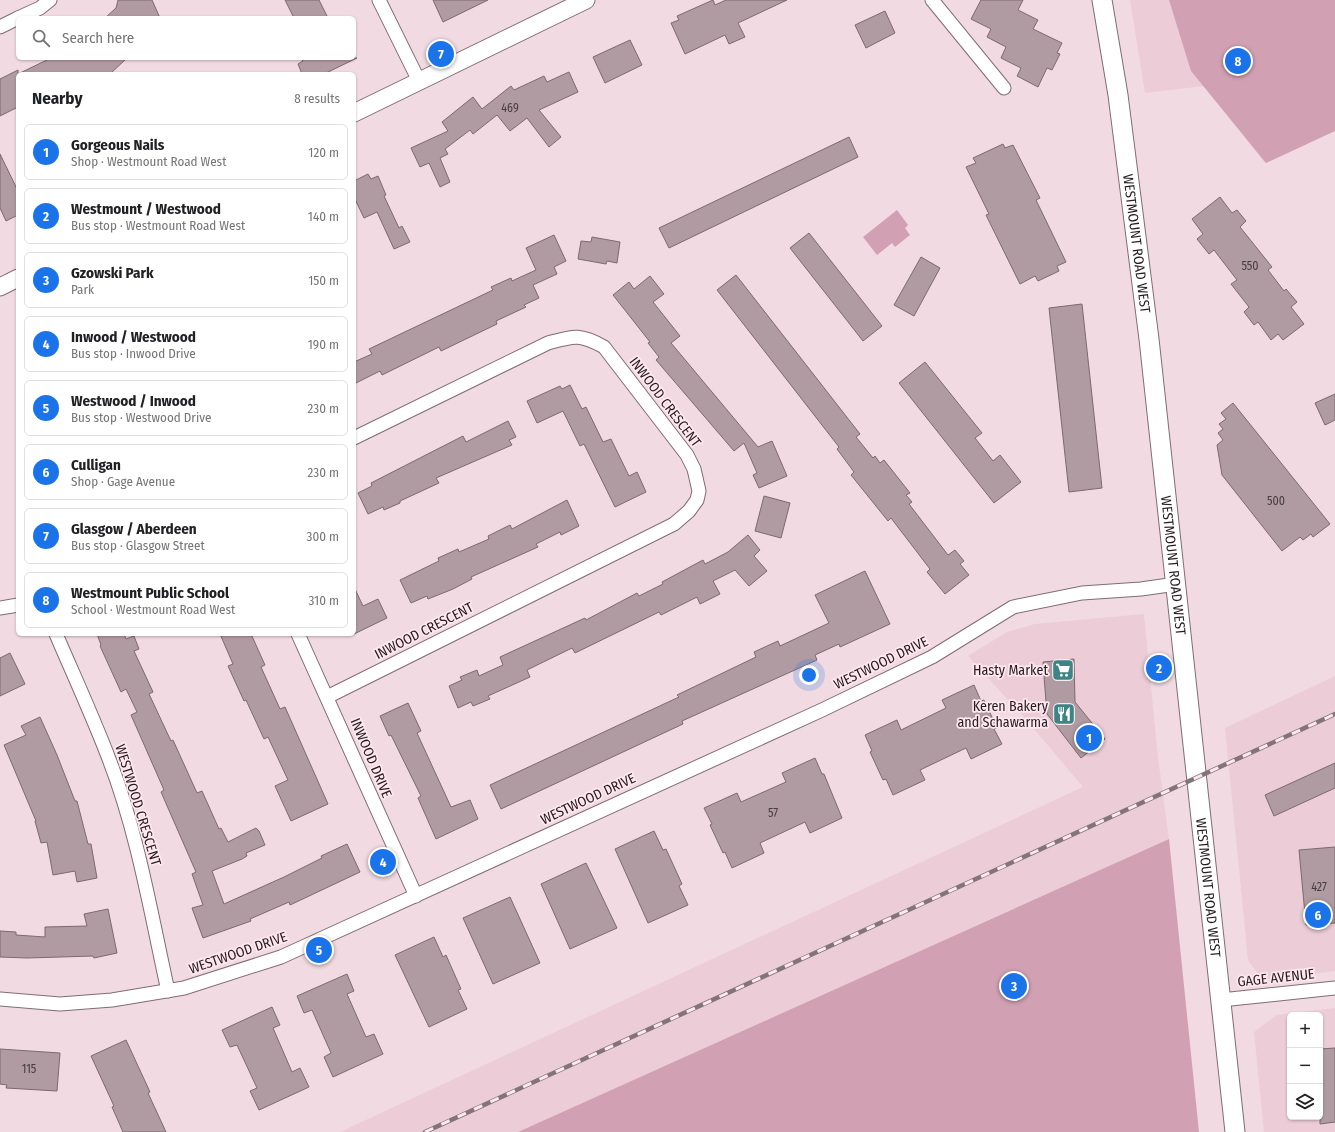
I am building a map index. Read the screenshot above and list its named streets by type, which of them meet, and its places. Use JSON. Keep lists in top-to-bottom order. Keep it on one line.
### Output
{"streets":{"main road":["WESTMOUNT ROAD WEST"],"street":["INWOOD CRESCENT","WESTWOOD DRIVE","INWOOD DRIVE","WESTWOOD CRESCENT","GAGE AVENUE"]},"crossings":[["WESTMOUNT ROAD WEST","WESTWOOD DRIVE"],["WESTMOUNT ROAD WEST","GAGE AVENUE"],["INWOOD CRESCENT","INWOOD DRIVE"],["WESTWOOD DRIVE","INWOOD DRIVE"],["WESTWOOD DRIVE","WESTWOOD CRESCENT"]],"places":{"supermarket":["Hasty Market"],"restaurant":["Keren Bakery and Schawarma"]},"house_numbers":["469","550","500","57","427","115"],"page":{"search":"Search here","pins":["7","8","2","1","4","6","5","3"],"heading":["Nearby","8 results"],"list":[{"mark":"1","name":"Gorgeous Nails","note":"Shop · Westmount Road West","value":"120 m"},{"mark":"2","name":"Westmount / Westwood","note":"Bus stop · Westmount Road West","value":"140 m"},{"mark":"3","name":"Gzowski Park","note":"Park","value":"150 m"},{"mark":"4","name":"Inwood / Westwood","note":"Bus stop · Inwood Drive","value":"190 m"},{"mark":"5","name":"Westwood / Inwood","note":"Bus stop · Westwood Drive","value":"230 m"},{"mark":"6","name":"Culligan","note":"Shop · Gage Avenue","value":"230 m"},{"mark":"7","name":"Glasgow / Aberdeen","note":"Bus stop · Glasgow Street","value":"300 m"},{"mark":"8","name":"Westmount Public School","note":"School · Westmount Road West","value":"310 m"}],"map_buttons":["+","−"]}}
